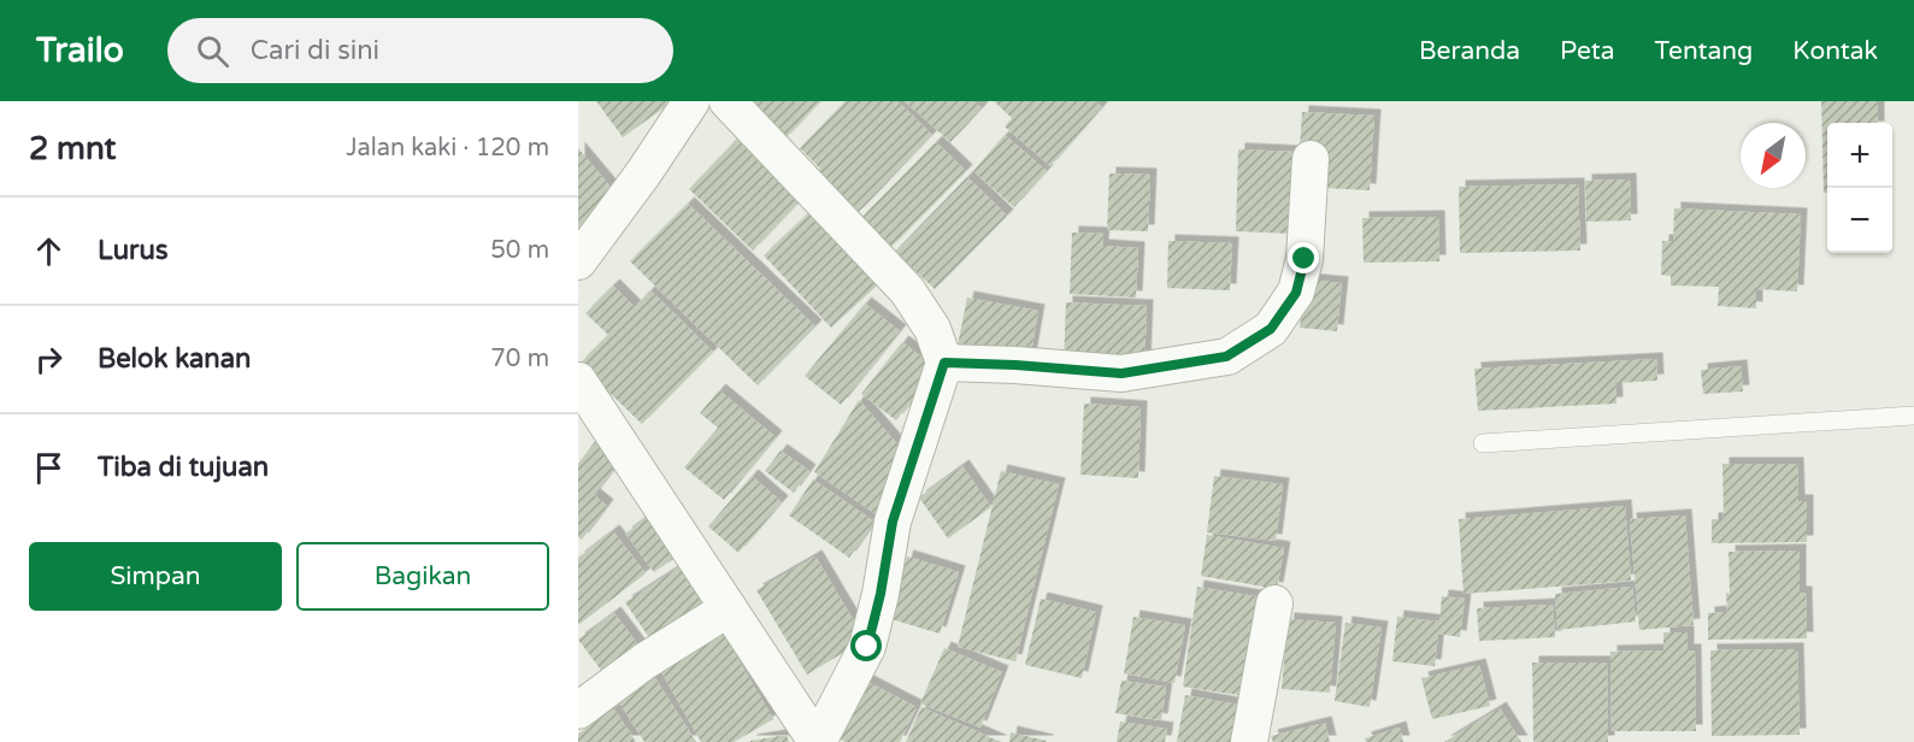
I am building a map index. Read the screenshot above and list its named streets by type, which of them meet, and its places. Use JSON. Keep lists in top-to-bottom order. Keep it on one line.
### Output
{"north":"bottom left","page":{"header":"Trailo","search":"Cari di sini","nav":["Beranda","Peta","Tentang","Kontak"],"heading":["2 mnt","Jalan kaki · 120 m"],"map_buttons":["+","−"],"list":[["Lurus","50 m"],["Belok kanan","70 m"],"Tiba di tujuan"],"buttons":["Simpan","Bagikan"]}}
